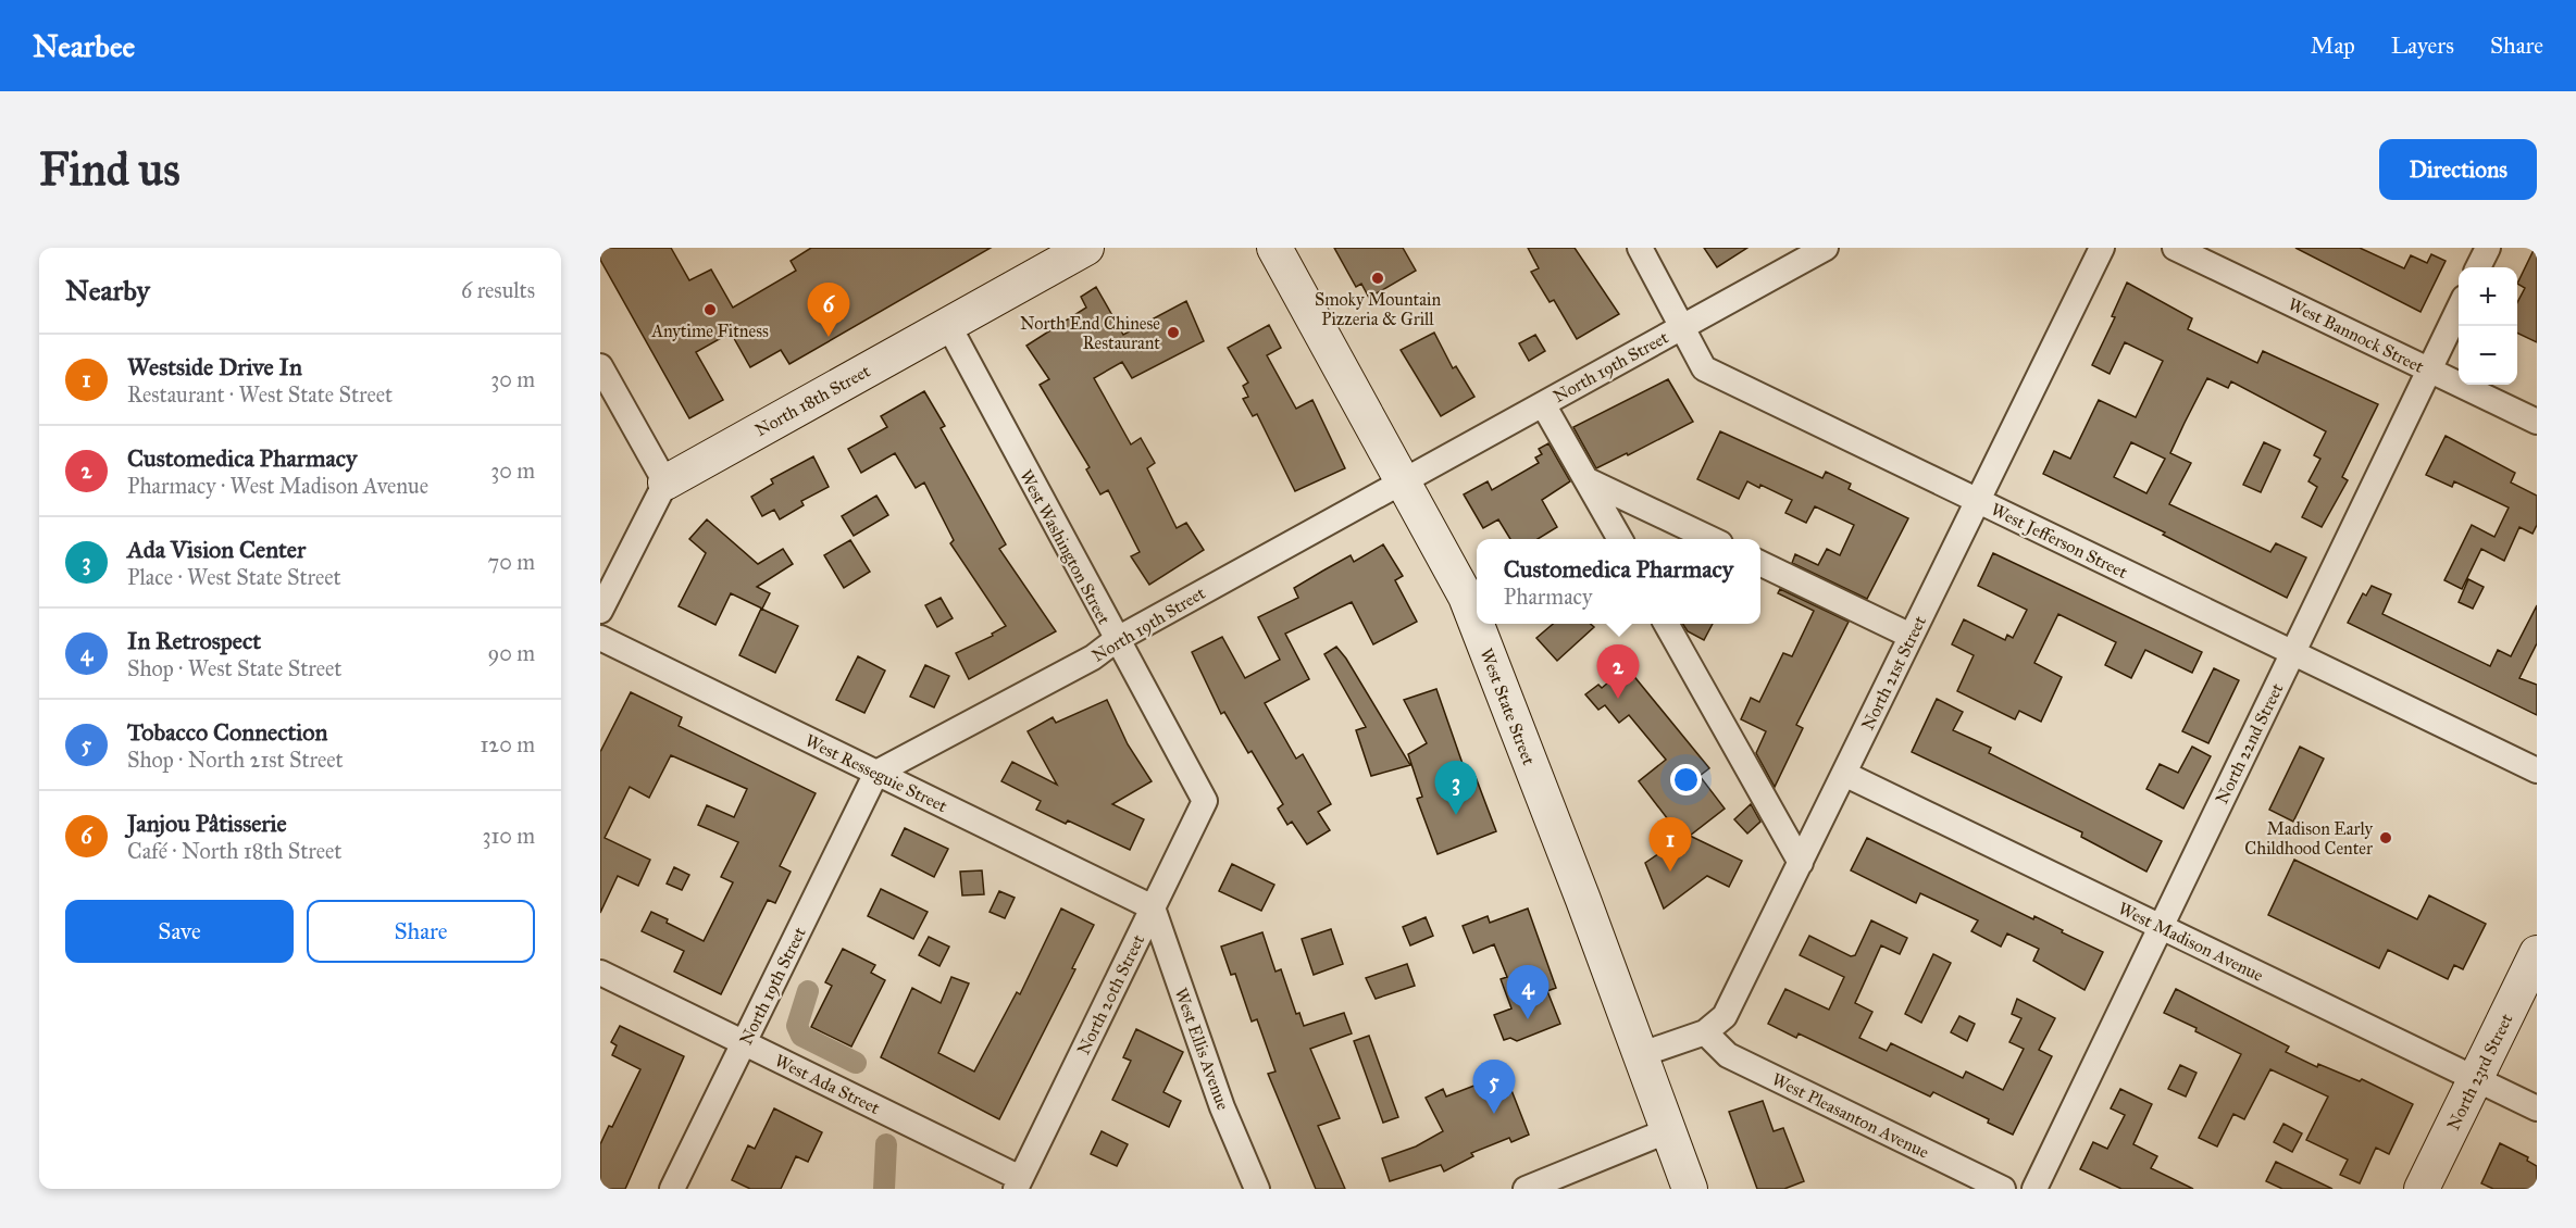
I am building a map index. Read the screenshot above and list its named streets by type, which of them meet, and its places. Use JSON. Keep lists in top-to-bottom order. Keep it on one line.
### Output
{"streets":{"main road":["North 18th Street","West State Street","North 23rd Street"],"street":["West Bannock Street","North 19th Street","West Jefferson Street","West Washington Street","North 21st Street","North 22nd Street","West Resseguie Street","West Madison Avenue","North 20th Street","West Ellis Avenue","West Ada Street","West Pleasanton Avenue"]},"crossings":[["West Bannock Street","North 22nd Street"],["North 19th Street","West Jefferson Street"],["North 19th Street","West Washington Street"],["North 19th Street","West State Street"],["North 19th Street","West Resseguie Street"],["North 19th Street","West Ada Street"],["North 18th Street","West Washington Street"],["West Jefferson Street","North 21st Street"],["West Jefferson Street","North 22nd Street"],["West Washington Street","North 20th Street"],["North 21st Street","West State Street"],["North 21st Street","West Madison Avenue"],["North 21st Street","West Pleasanton Avenue"],["North 22nd Street","West Madison Avenue"],["West Resseguie Street","North 20th Street"],["West Resseguie Street","West Ellis Avenue"],["West Madison Avenue","North 23rd Street"],["North 20th Street","West Ellis Avenue"],["North 20th Street","West Ada Street"]],"places":["Smoky Mountain Pizzeria & Grill","Anytime Fitness","North End Chinese Restaurant","Madison Early Childhood Center"],"page":{"header":"Nearbee","nav":["Map","Layers","Share"],"buttons":["Directions",["Save","Share"]],"title":"Find us","heading":["Nearby","6 results"],"map_buttons":["+","−"],"pins":["6","2","3","1","4","5"],"list":[{"mark":"1","name":"Westside Drive In","note":"Restaurant · West State Street","value":"30 m"},{"mark":"2","name":"Customedica Pharmacy","note":"Pharmacy · West Madison Avenue","value":"30 m"},{"mark":"3","name":"Ada Vision Center","note":"Place · West State Street","value":"70 m"},{"mark":"4","name":"In Retrospect","note":"Shop · West State Street","value":"90 m"},{"mark":"5","name":"Tobacco Connection","note":"Shop · North 21st Street","value":"120 m"},{"mark":"6","name":"Janjou Pâtisserie","note":"Café · North 18th Street","value":"310 m"}],"popup":["Customedica Pharmacy","Pharmacy"]}}
